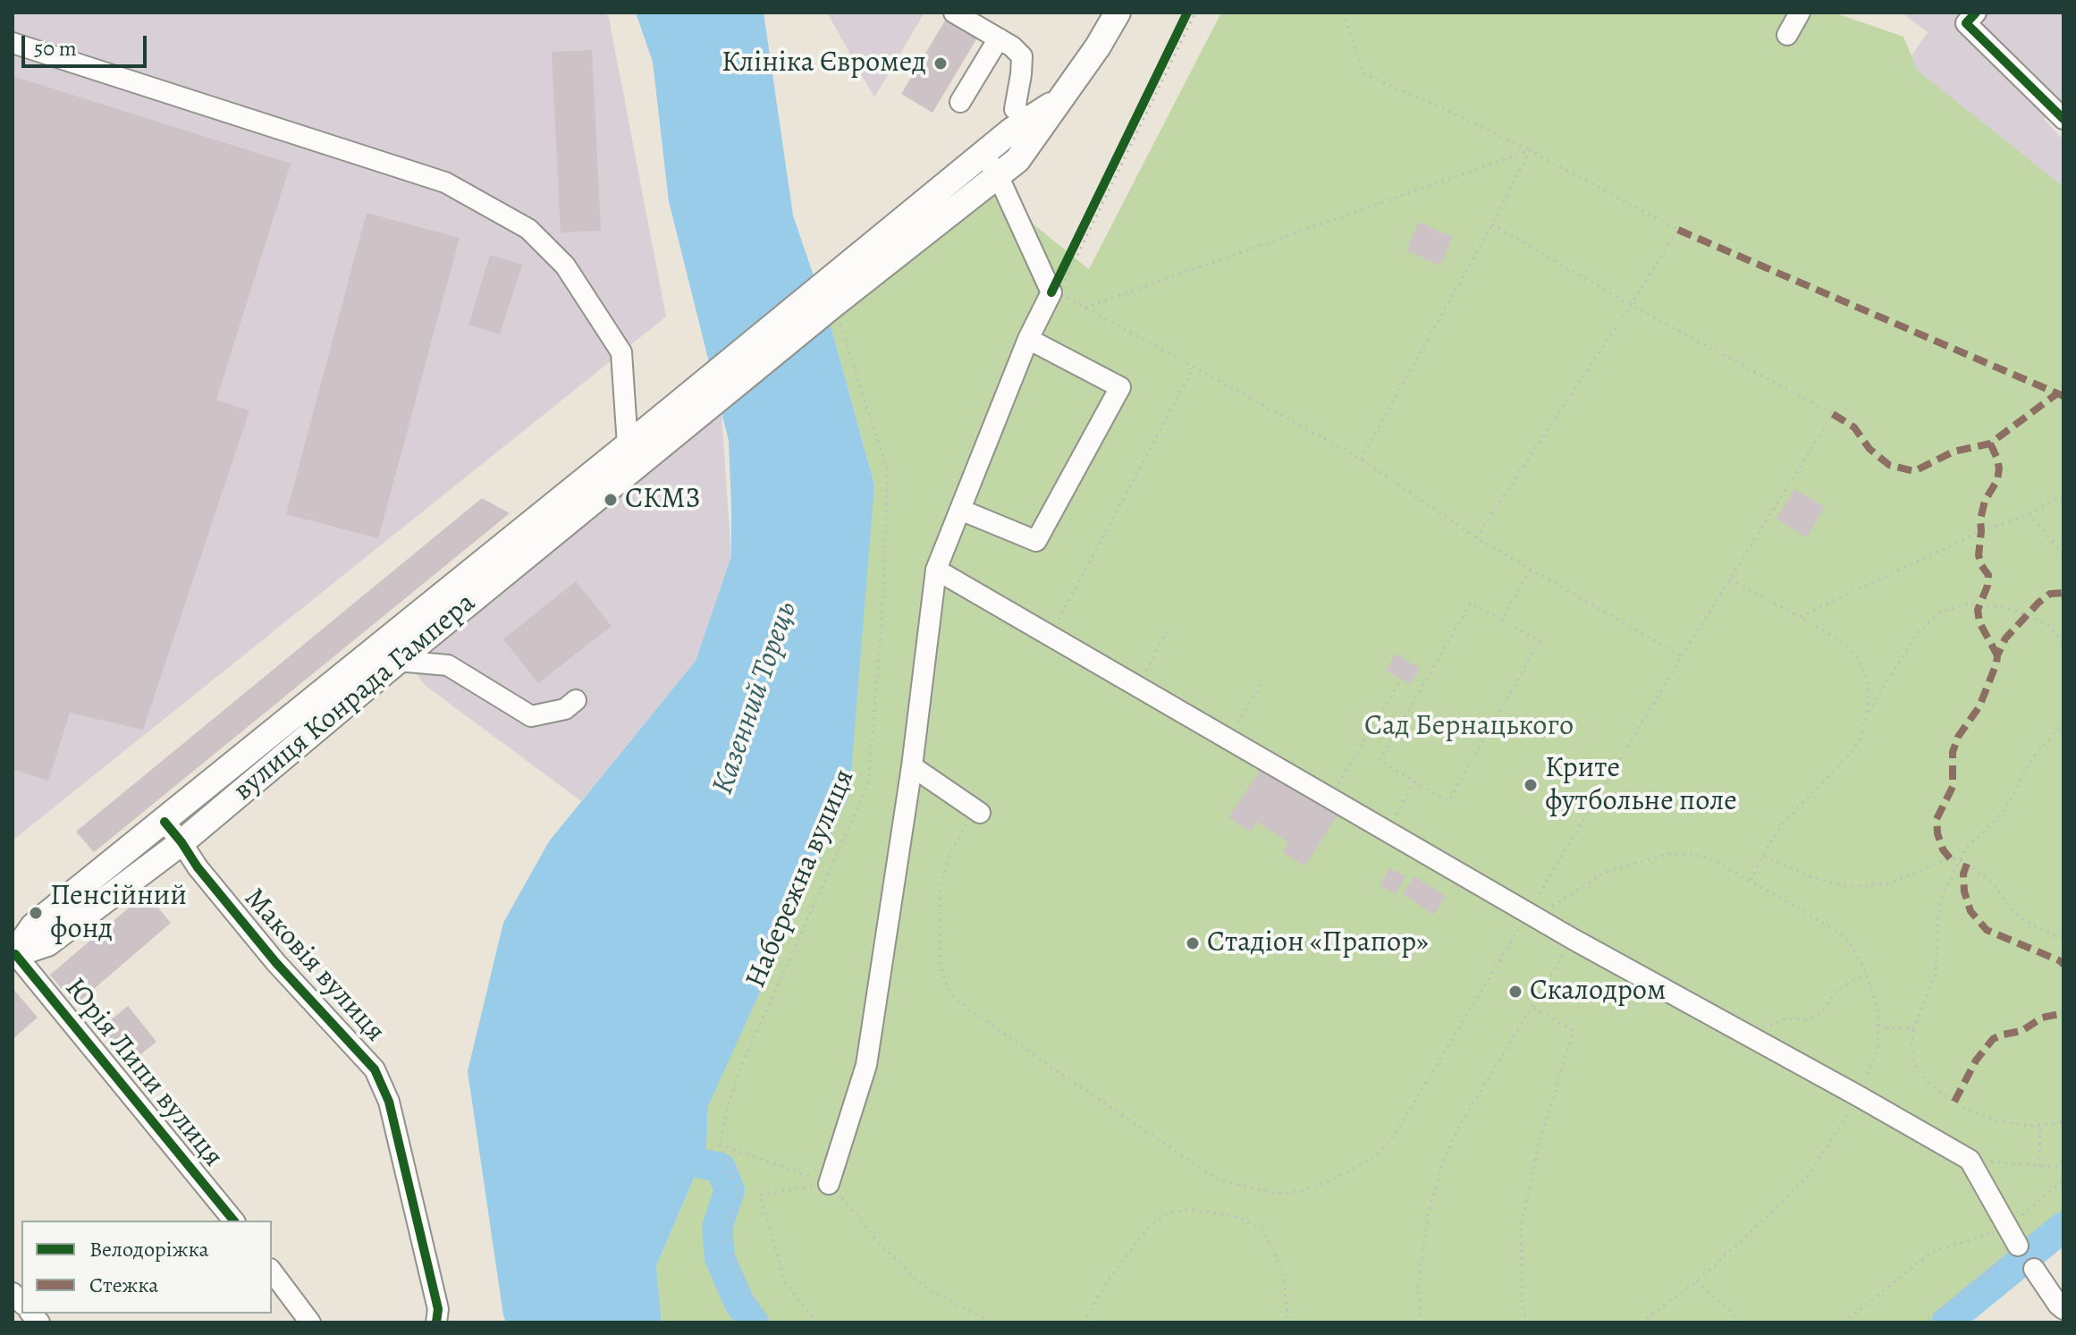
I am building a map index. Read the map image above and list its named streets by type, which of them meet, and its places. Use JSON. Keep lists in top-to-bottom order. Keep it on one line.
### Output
{"streets":{"main road":["вулиця Конрада Гампера"],"street":["Маковія вулиця","Юрія Липи вулиця"],"path":["Набережна вулиця"]},"crossings":[["вулиця Конрада Гампера","Маковія вулиця"],["вулиця Конрада Гампера","Юрія Липи вулиця"]],"water":["Казенний Торець"],"parks":["Сад Бернацького"],"places":["Клініка Євромед","СКМЗ","Крите футбольне поле","Пенсійний фонд","Стадіон «Прапор»","Скалодром"],"legend":["Велодоріжка","Стежка"],"scale_bar":"50 m"}
